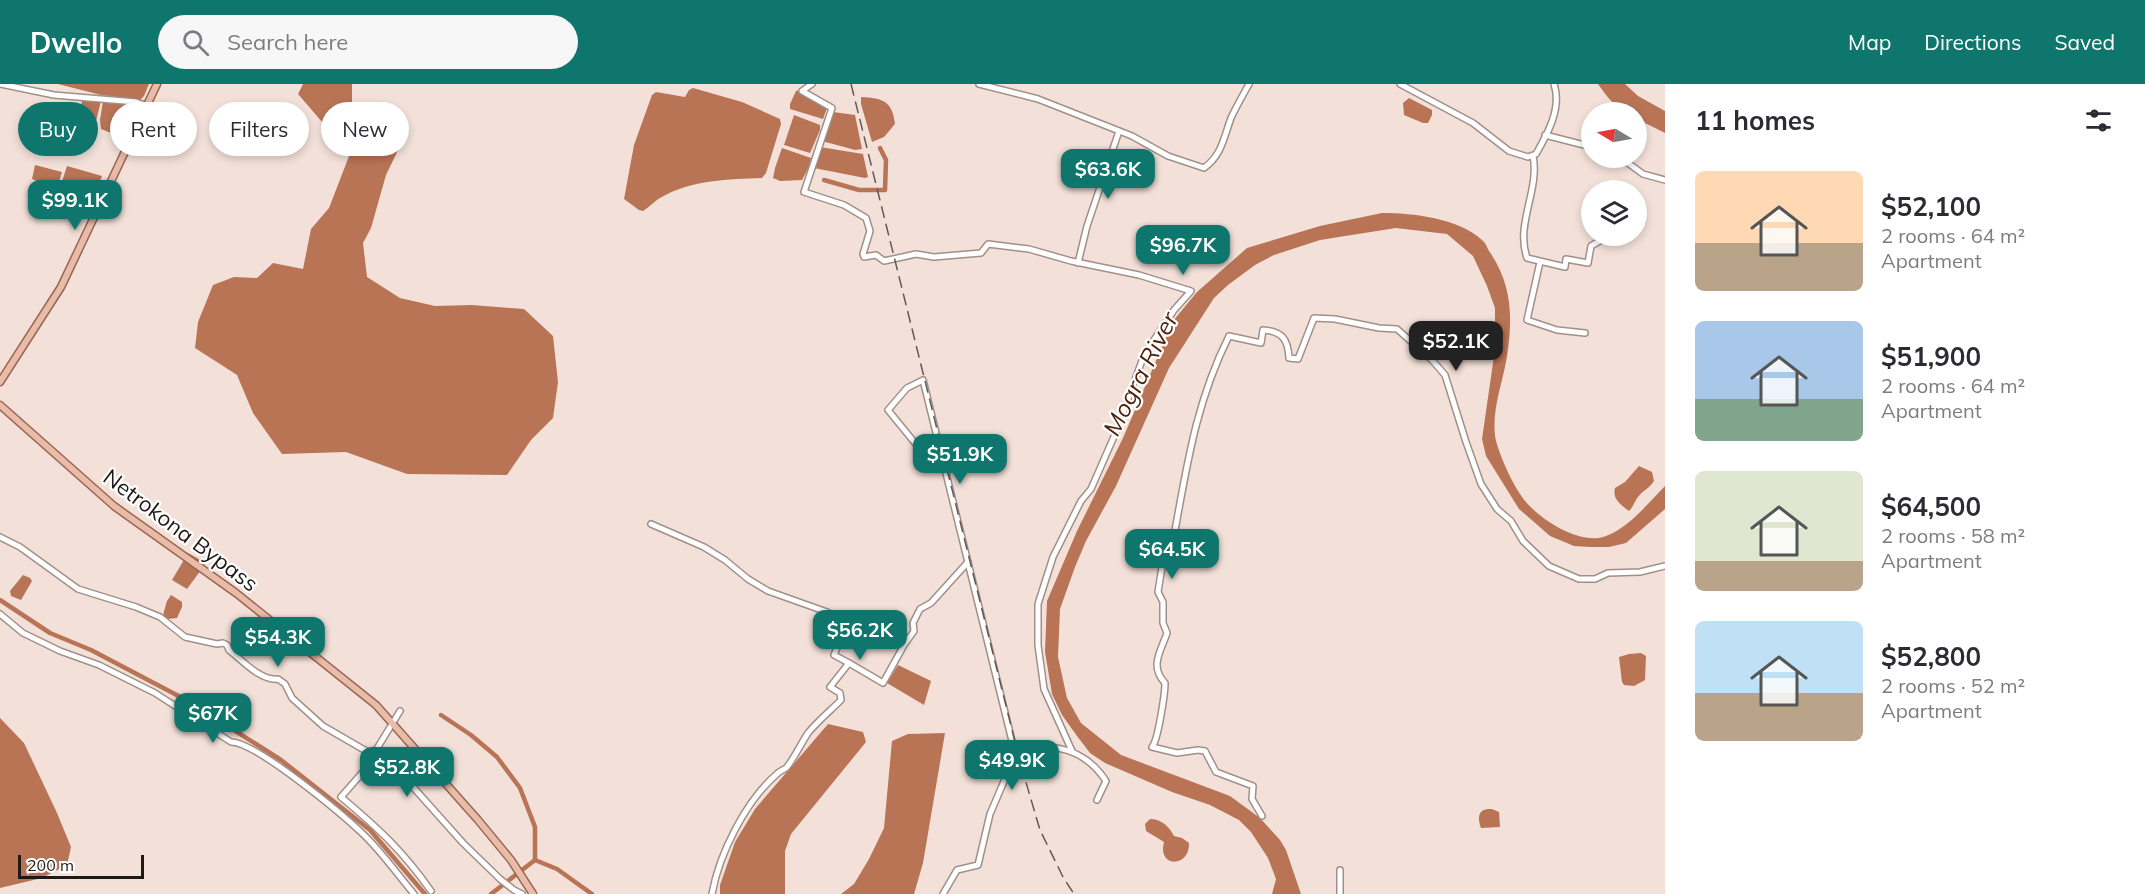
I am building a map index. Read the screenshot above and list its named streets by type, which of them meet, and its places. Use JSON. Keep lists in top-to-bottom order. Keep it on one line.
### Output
{"streets":{"main road":["Netrokona Bypass"]},"water":["Mogra River"],"scale_bar":"200 m","north":"left","page":{"header":"Dwello","search":"Search here","nav":["Map","Directions","Saved"],"heading":"11 homes","chip":["Buy","Rent","Filters","New"],"price":["$63.6K","$99.1K","$96.7K","$52.1K","$51.9K","$64.5K","$56.2K","$54.3K","$67K","$49.9K","$52.8K"],"list":[{"name":"$52,100","note":"2 rooms · 64 m² · Apartment"},{"name":"$51,900","note":"2 rooms · 64 m² · Apartment"},{"name":"$64,500","note":"2 rooms · 58 m² · Apartment"},{"name":"$52,800","note":"2 rooms · 52 m² · Apartment"}],"scale":"200 m"}}
